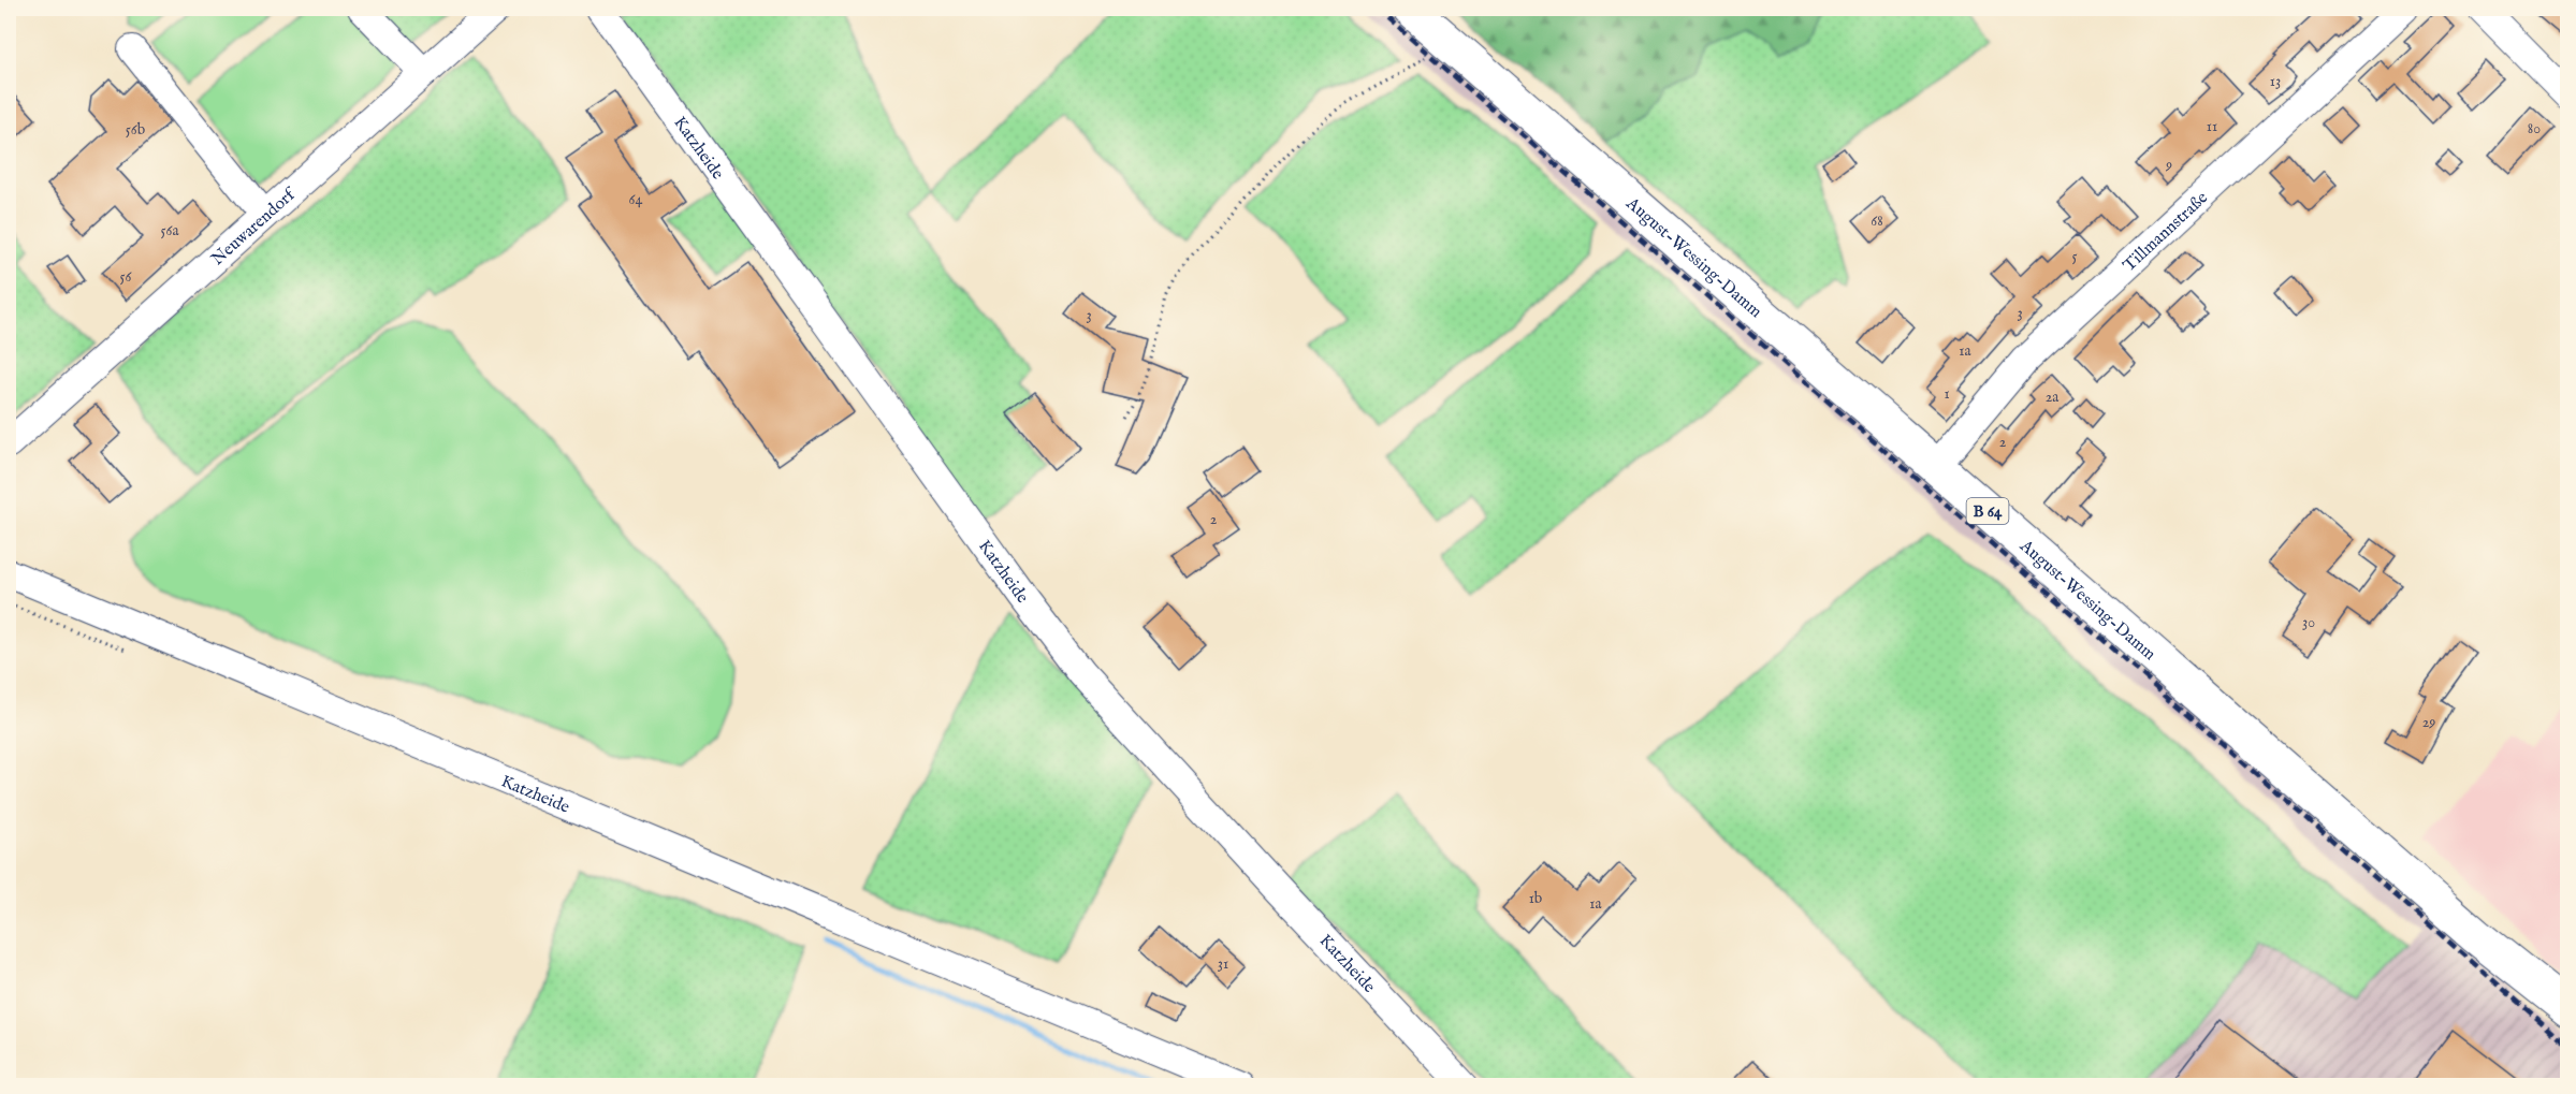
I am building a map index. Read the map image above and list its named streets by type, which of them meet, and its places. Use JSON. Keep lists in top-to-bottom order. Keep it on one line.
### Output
{"streets":{"main road":["August-Wessing-Damm","B 64"],"street":["Katzheide","Neuwarendorf","Tillmannstraße"]},"crossings":[["Tillmannstraße","August-Wessing-Damm"]],"house_numbers":["13","11","80","56b","9","64","68","56a","5","56","3","3","1a","1","2a","2","2","30","29","1b","1a","31"]}
